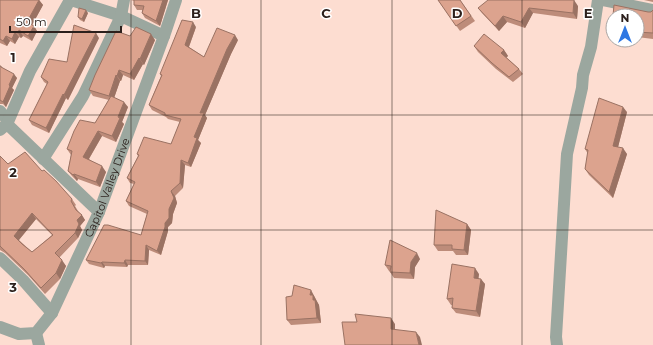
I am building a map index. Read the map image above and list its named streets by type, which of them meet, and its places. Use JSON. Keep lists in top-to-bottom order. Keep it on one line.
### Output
{"streets":{"street":["Capitol Valley Drive"]},"scale_bar":"50 m","north":"top","grid":{"columns":["B","C","D","E"],"rows":["1","2","3"]}}
